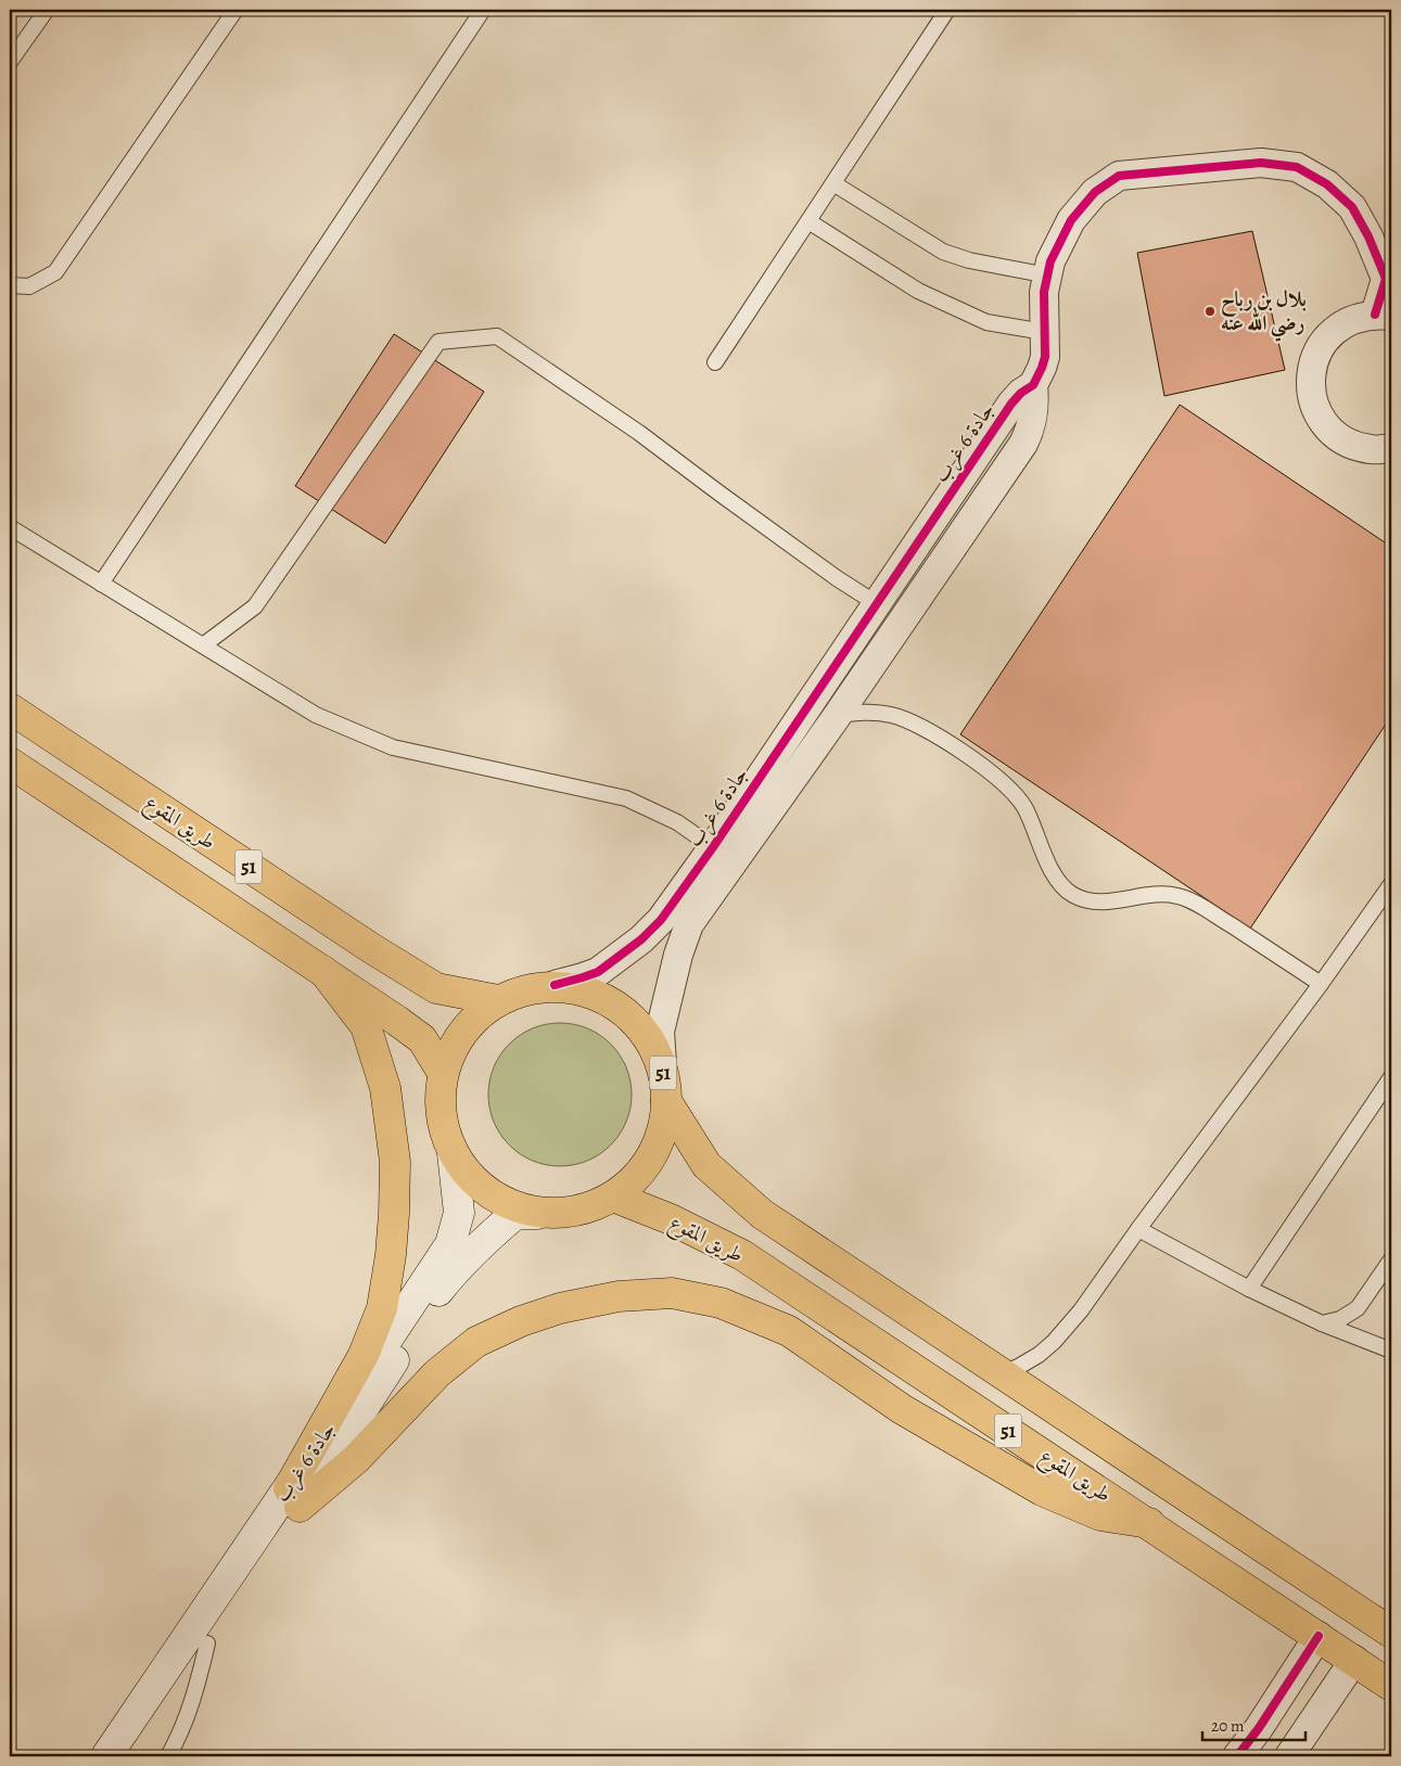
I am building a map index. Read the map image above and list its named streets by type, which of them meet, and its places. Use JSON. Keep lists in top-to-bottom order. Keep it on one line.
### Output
{"streets":{"main road":["جادة 6 غرب","طريق المقوع","51"]},"crossings":[["جادة 6 غرب","51"],["طريق المقوع","51"]],"places":["بلال بن رباح رضي الله عنه"],"scale_bar":"20 m"}
